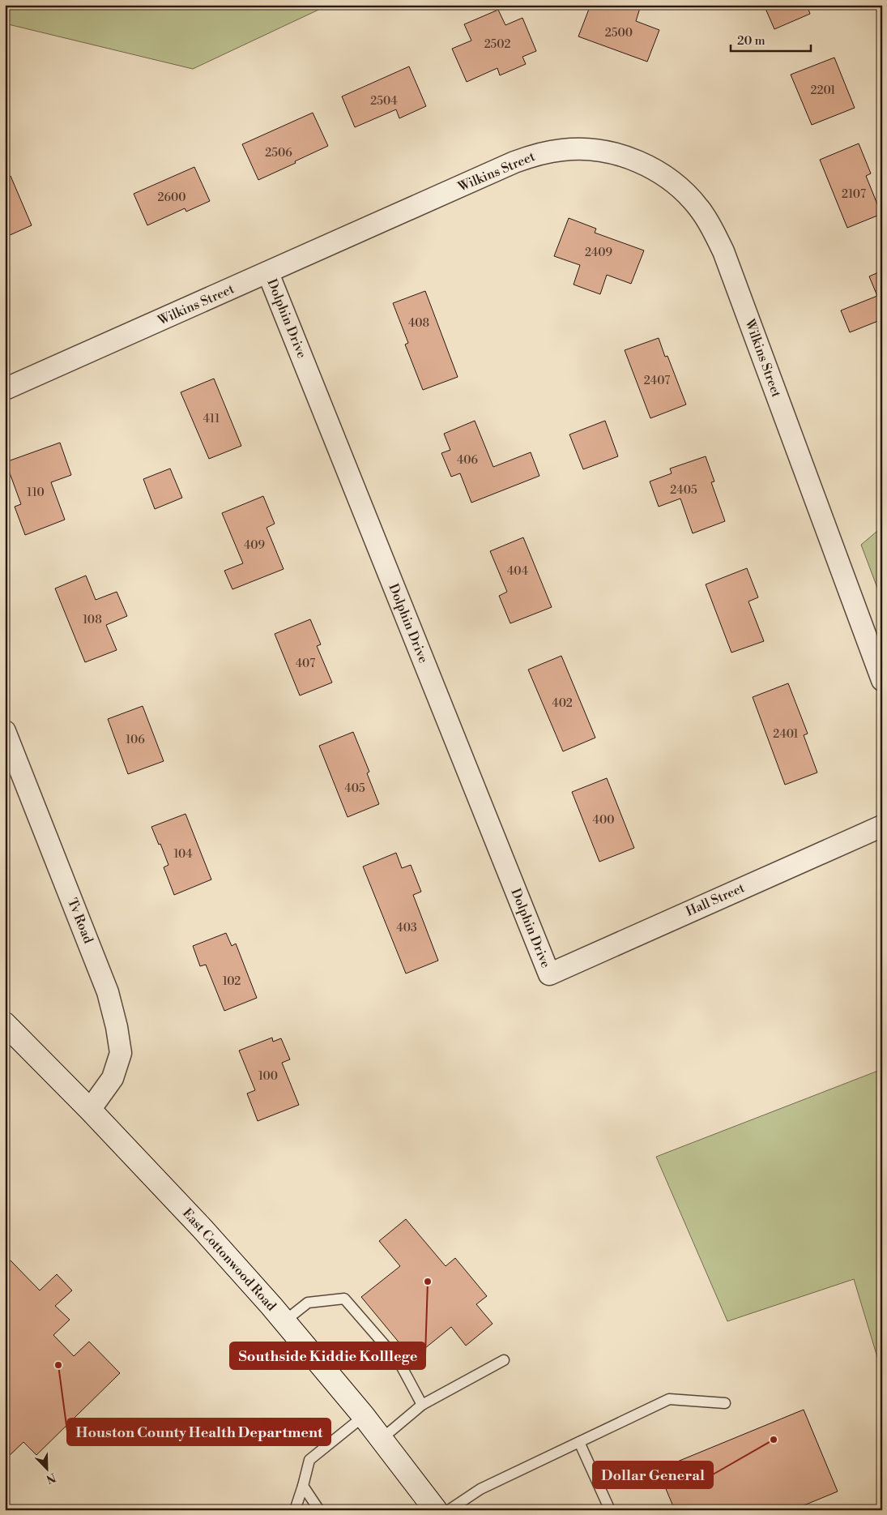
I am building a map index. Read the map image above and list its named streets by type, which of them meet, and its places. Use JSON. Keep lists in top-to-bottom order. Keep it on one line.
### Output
{"streets":{"main road":["East Cottonwood Road"],"street":["Wilkins Street","Dolphin Drive","Hall Street","Tv Road"]},"crossings":[["Wilkins Street","Dolphin Drive"],["Dolphin Drive","Hall Street"],["Tv Road","East Cottonwood Road"]],"places":["Southside Kiddie Kolllege","Houston County Health Department","Dollar General"],"house_numbers":["2500","2502","2201","2504","2506","2107","2600","2409","408","2407","411","406","2405","110","409","404","108","407","402","2401","106","405","400","104","403","102","100"],"scale_bar":"20 m","north":"bottom right"}
